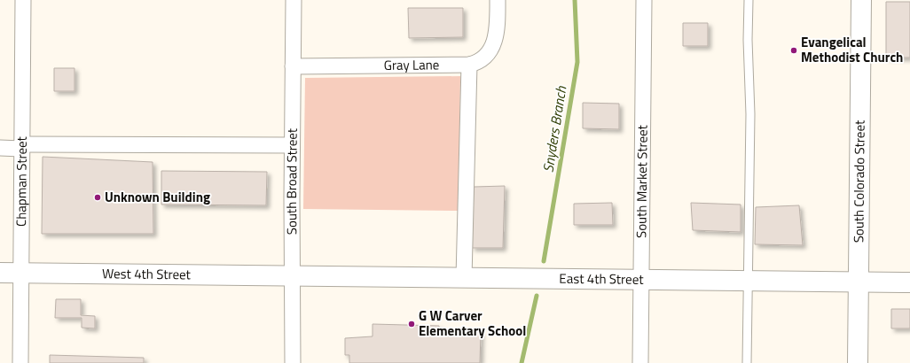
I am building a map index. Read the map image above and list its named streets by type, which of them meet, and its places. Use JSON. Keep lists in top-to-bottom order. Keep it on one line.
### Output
{"streets":{"main road":["South Colorado Street","West 4th Street","East 4th Street"],"street":["Gray Lane","Chapman Street","South Broad Street","South Market Street"]},"crossings":[["Gray Lane","South Broad Street"],["Chapman Street","West 4th Street"],["South Broad Street","West 4th Street"],["South Broad Street","East 4th Street"],["South Market Street","East 4th Street"],["South Colorado Street","East 4th Street"],["West 4th Street","East 4th Street"]],"water":["Snyders Branch"],"places":["Evangelical Methodist Church","Unknown Building","G W Carver Elementary School"]}
